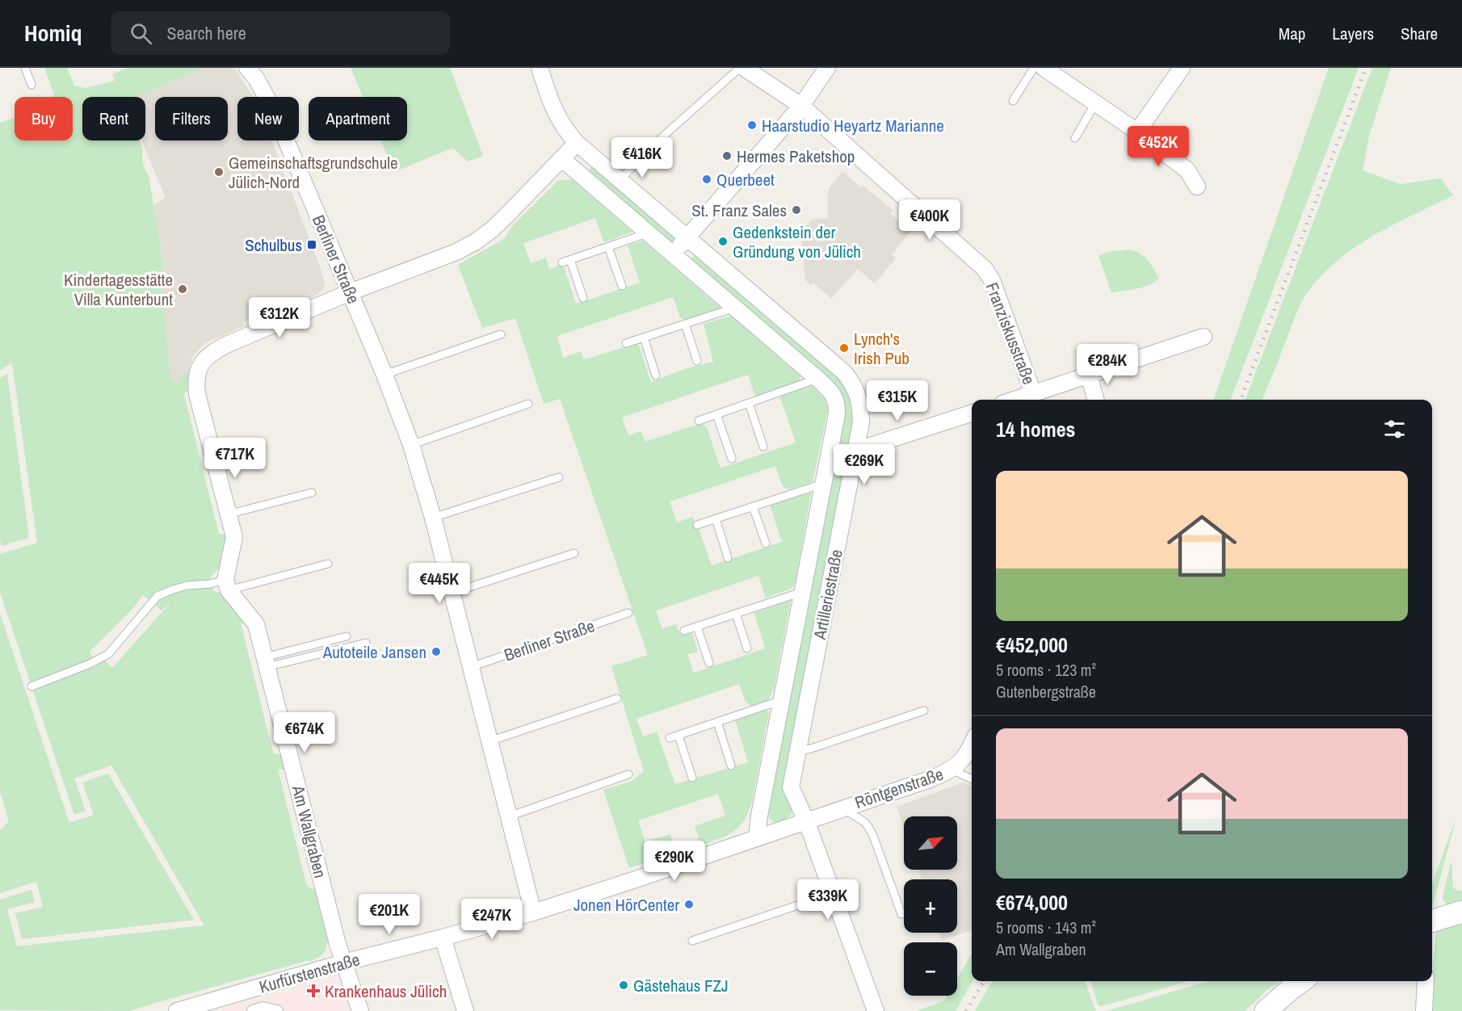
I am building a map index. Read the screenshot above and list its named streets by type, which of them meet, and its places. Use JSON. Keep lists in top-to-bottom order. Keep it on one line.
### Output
{"streets":{"street":["Berliner Straße","Franziskusstraße","Artilleriestraße","Röntgenstraße","Am Wallgraben","Kurfürstenstraße"]},"crossings":[["Berliner Straße","Röntgenstraße"],["Berliner Straße","Kurfürstenstraße"],["Artilleriestraße","Röntgenstraße"],["Röntgenstraße","Kurfürstenstraße"],["Am Wallgraben","Kurfürstenstraße"]],"places":{"other":["Haarstudio Heyartz Marianne","Hermes Paketshop","Gemeinschaftsgrundschule Jülich-Nord","Querbeet","St. Franz Sales","Gedenkstein der Gründung von Jülich","Kindertagesstätte Villa Kunterbunt","Lynch's Irish Pub","Autoteile Jansen","Jonen HörCenter","Gästehaus FZJ"],"transit":["Schulbus"],"health":["Krankenhaus Jülich"]},"north":"top right","page":{"header":"Homiq","search":"Search here","nav":["Map","Layers","Share"],"chip":["Buy","Rent","Filters","New","Apartment"],"price":["€452K","€416K","€400K","€312K","€284K","€315K","€717K","€269K","€445K","€674K","€290K","€339K","€201K","€247K"],"heading":"14 homes","list":[{"name":"€452,000","note":"5 rooms · 123 m² · Gutenbergstraße"},{"name":"€674,000","note":"5 rooms · 143 m² · Am Wallgraben"}],"map_buttons":["+","−"]}}
